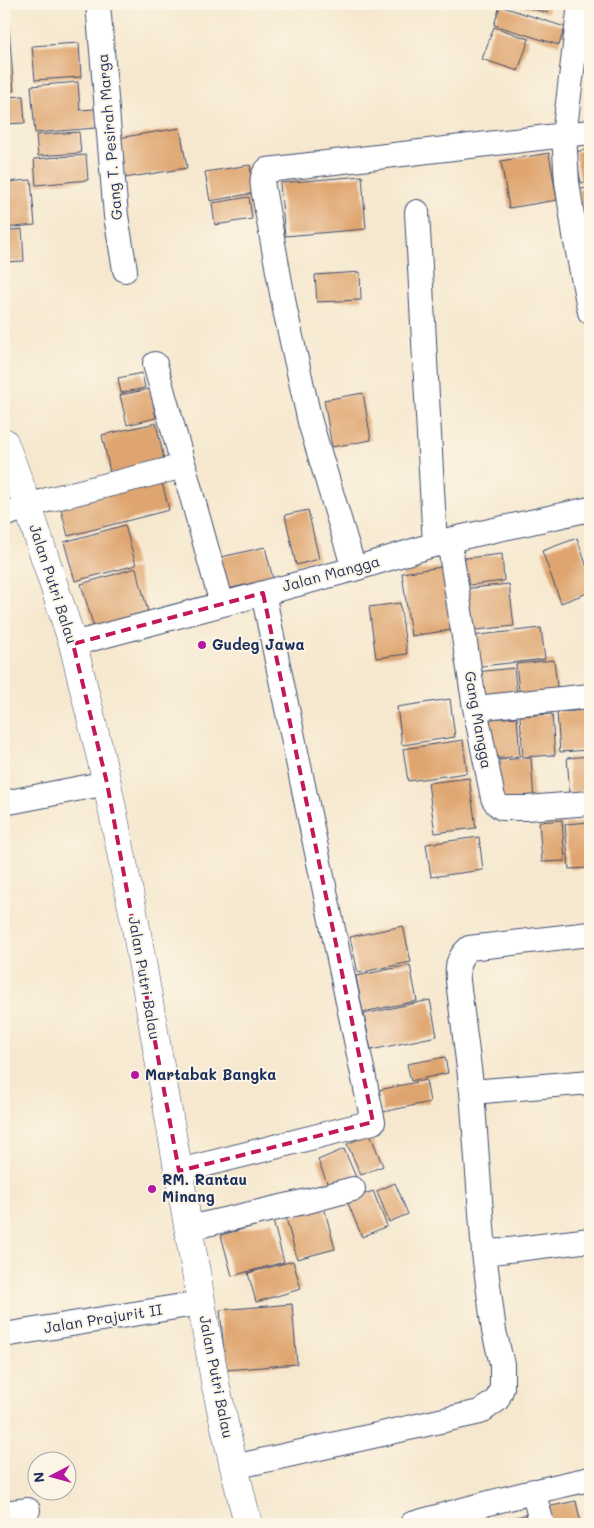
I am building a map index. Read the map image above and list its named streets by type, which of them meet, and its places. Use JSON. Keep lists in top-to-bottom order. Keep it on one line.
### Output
{"streets":{"main road":["Jalan Putri Balau"],"street":["Gang T. Pesirah Marga","Jalan Mangga","Gang Mangga","Jalan Prajurit II"]},"crossings":[["Jalan Mangga","Jalan Putri Balau"],["Jalan Mangga","Gang Mangga"],["Jalan Putri Balau","Jalan Prajurit II"]],"places":["Gudeg Jawa","Martabak Bangka","RM. Rantau Minang"],"north":"left"}
